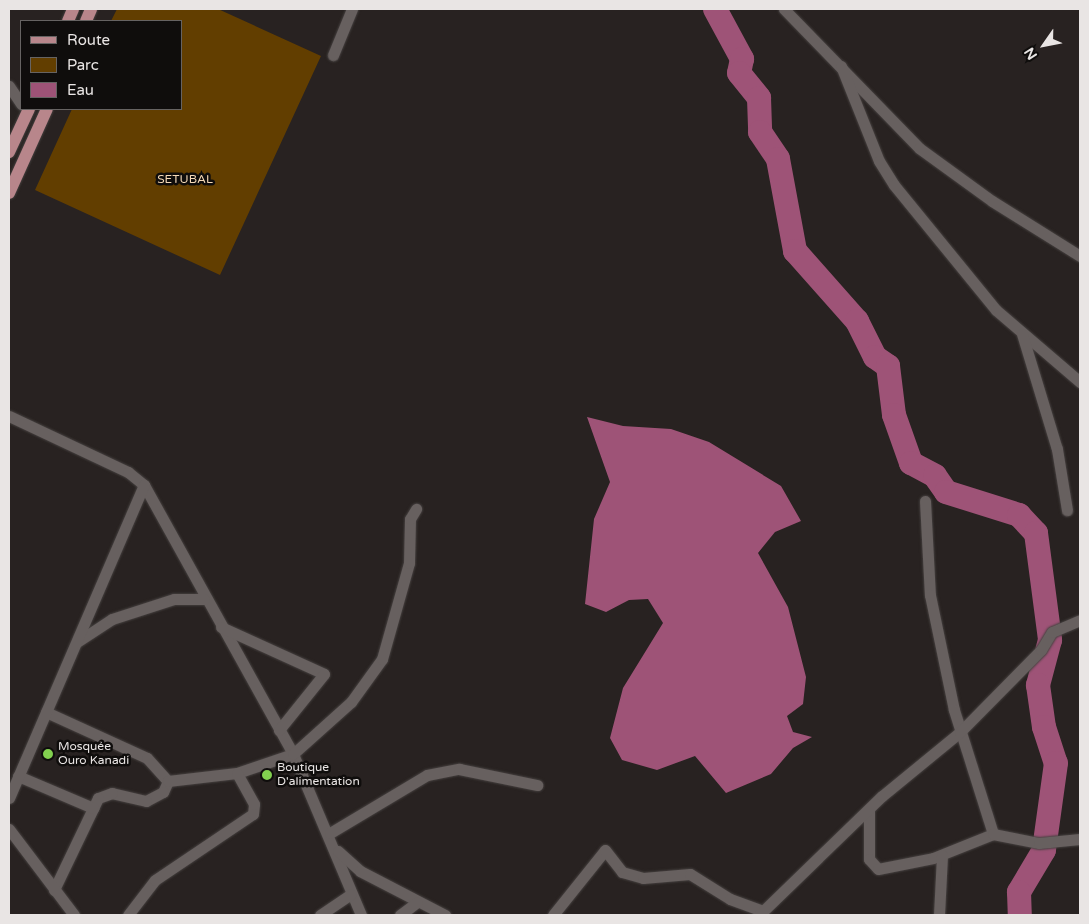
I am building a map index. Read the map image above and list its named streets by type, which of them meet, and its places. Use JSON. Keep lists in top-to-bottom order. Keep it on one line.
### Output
{"parks":["SETUBAL"],"places":["Mosquée Ouro Kanadi","Boutique D'alimentation"],"legend":["Route","Parc","Eau"],"north":"bottom left"}
